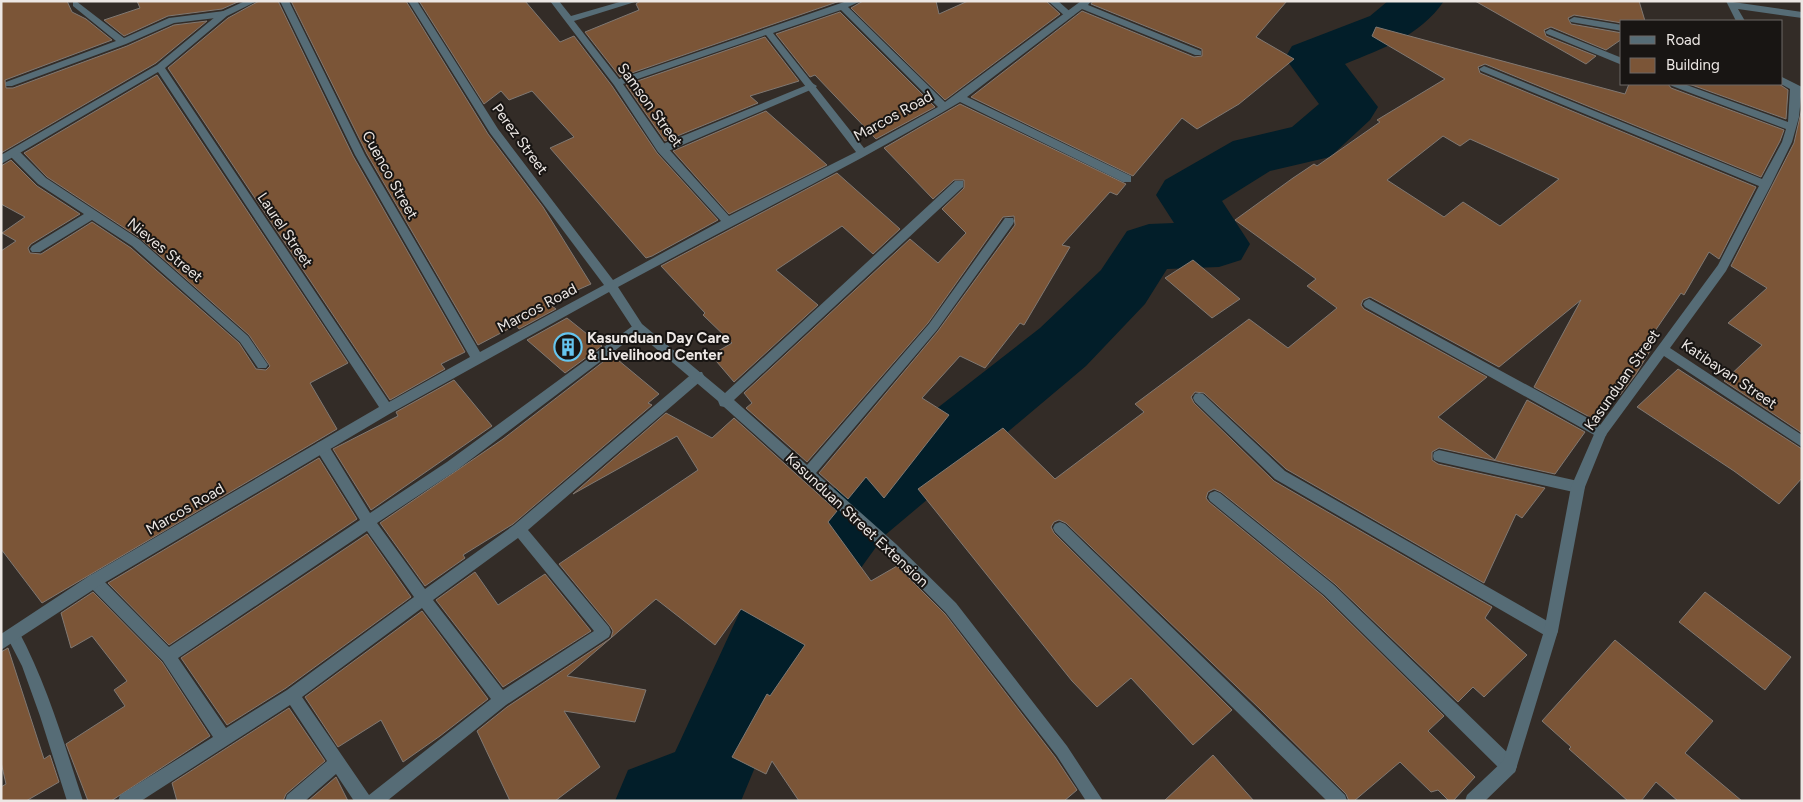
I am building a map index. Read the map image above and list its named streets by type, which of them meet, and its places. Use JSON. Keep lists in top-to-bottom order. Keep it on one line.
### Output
{"streets":{"street":["Samson Street","Marcos Road","Perez Street","Cuenco Street","Laurel Street","Nieves Street","Katibayan Street","Kasunduan Street","Kasunduan Street Extension"]},"crossings":[["Samson Street","Marcos Road"],["Marcos Road","Perez Street"],["Marcos Road","Cuenco Street"],["Marcos Road","Laurel Street"],["Marcos Road","Kasunduan Street Extension"],["Perez Street","Kasunduan Street Extension"],["Katibayan Street","Kasunduan Street"]],"places":{"building":["Kasunduan Day Care & Livelihood Center"]},"legend":["Road","Building"]}
